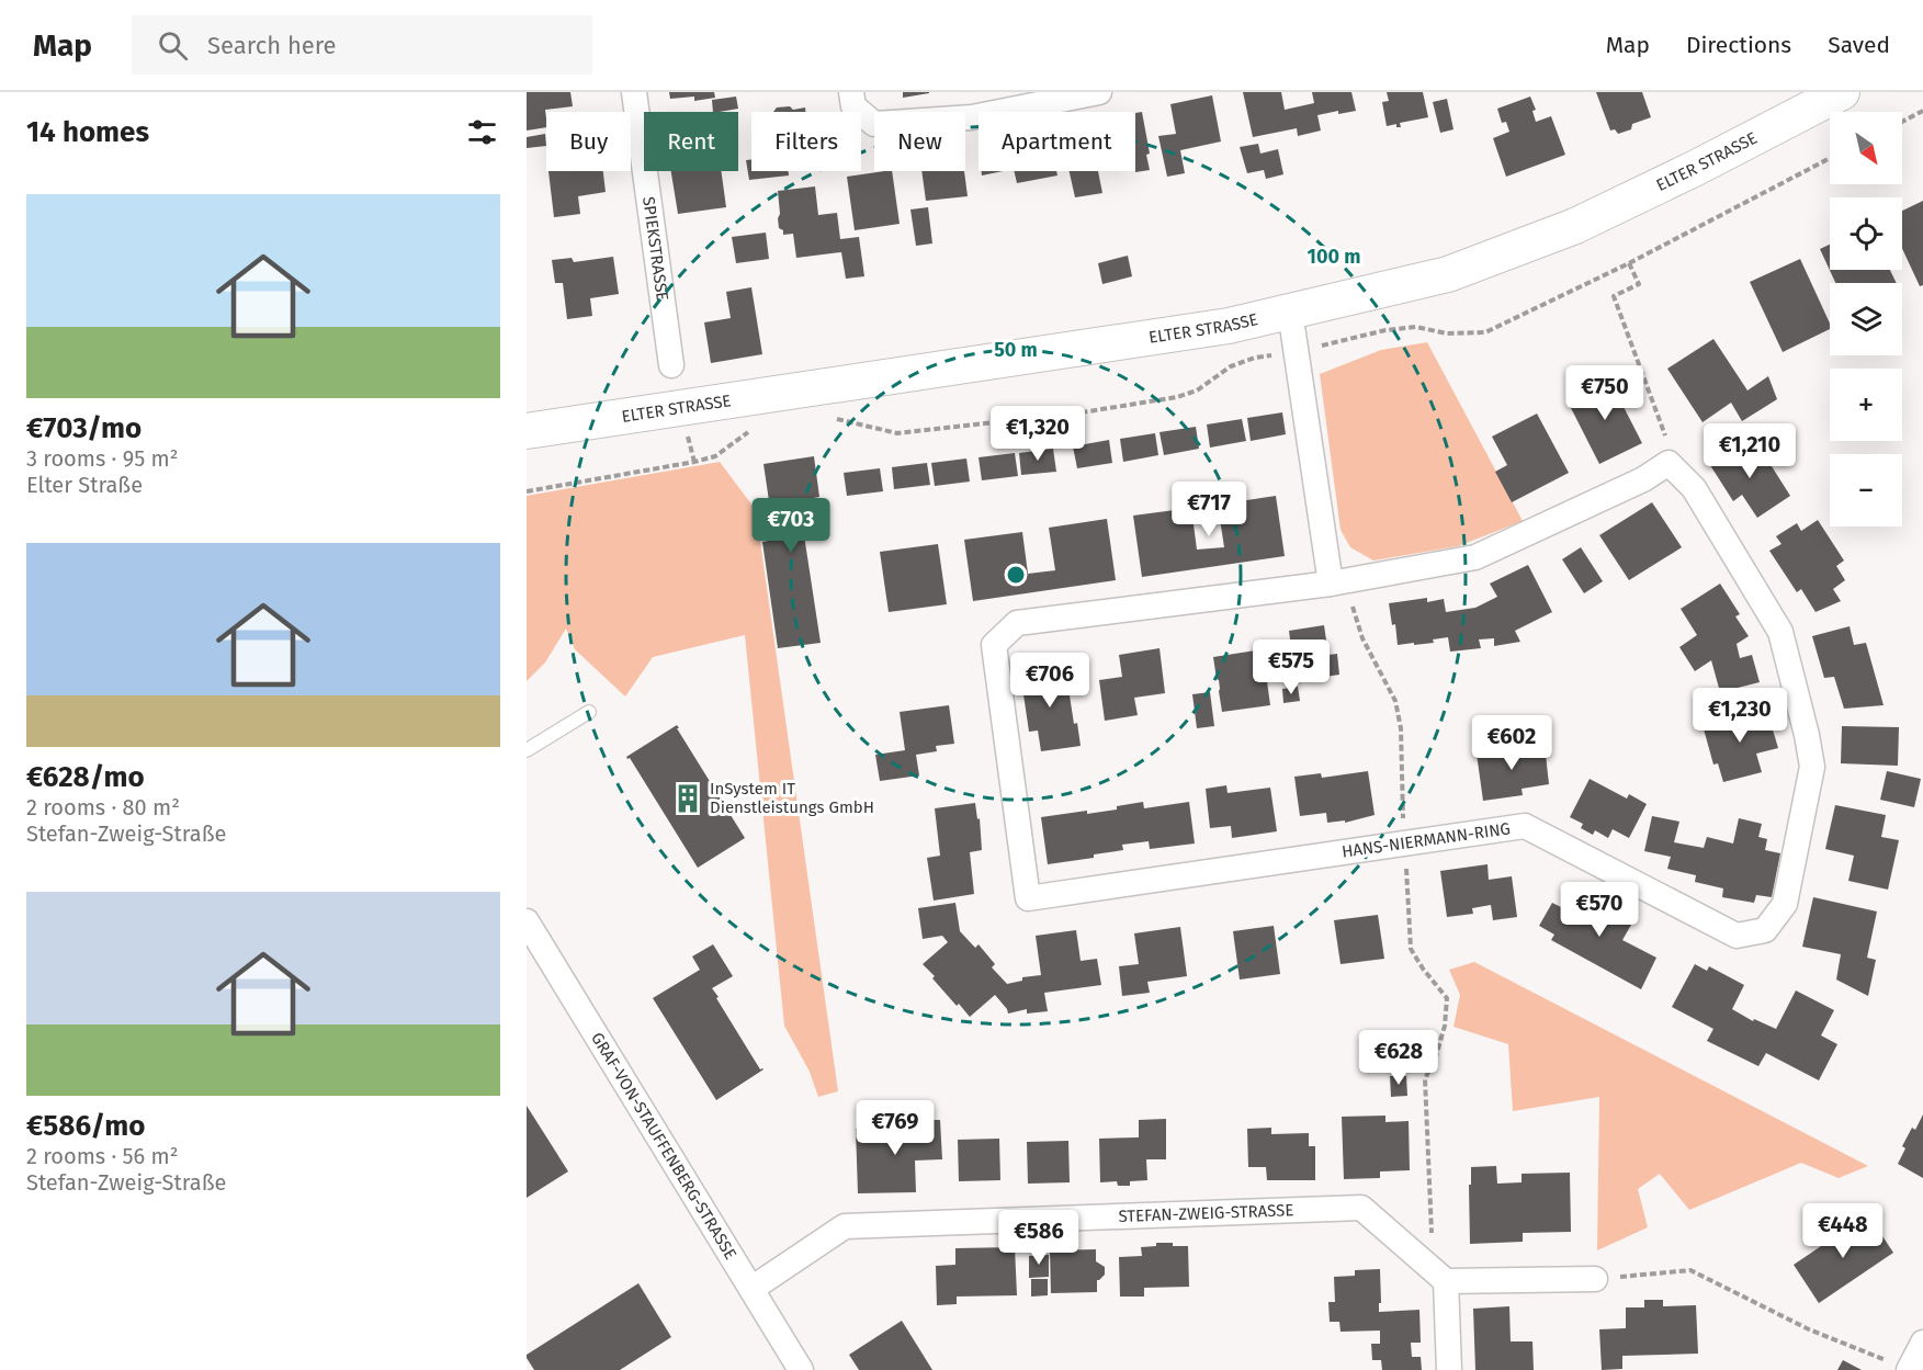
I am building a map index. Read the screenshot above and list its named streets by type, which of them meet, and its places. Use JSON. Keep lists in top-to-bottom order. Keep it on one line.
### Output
{"streets":{"main road":["ELTER STRASSE"],"street":["SPIEKSTRASSE","HANS-NIERMANN-RING","GRAF-VON-STAUFFENBERG-STRASSE","STEFAN-ZWEIG-STRASSE"]},"crossings":[["GRAF-VON-STAUFFENBERG-STRASSE","STEFAN-ZWEIG-STRASSE"]],"places":{"building":["InSystem IT Dienstleistungs GmbH"]},"north":"bottom right","page":{"header":"Map","search":"Search here","nav":["Map","Directions","Saved"],"heading":"14 homes","map_buttons":["+","−"],"chip":["Buy","Rent","Filters","New","Apartment"],"list":[{"name":"€703/mo","note":"3 rooms · 95 m² · Elter Straße"},{"name":"€628/mo","note":"2 rooms · 80 m² · Stefan-Zweig-Straße"},{"name":"€586/mo","note":"2 rooms · 56 m² · Stefan-Zweig-Straße"}],"price":["€750","€1,320","€1,210","€717","€703","€575","€706","€1,230","€602","€570","€628","€769","€448","€586"]},"rings":["100 m","50 m"]}
